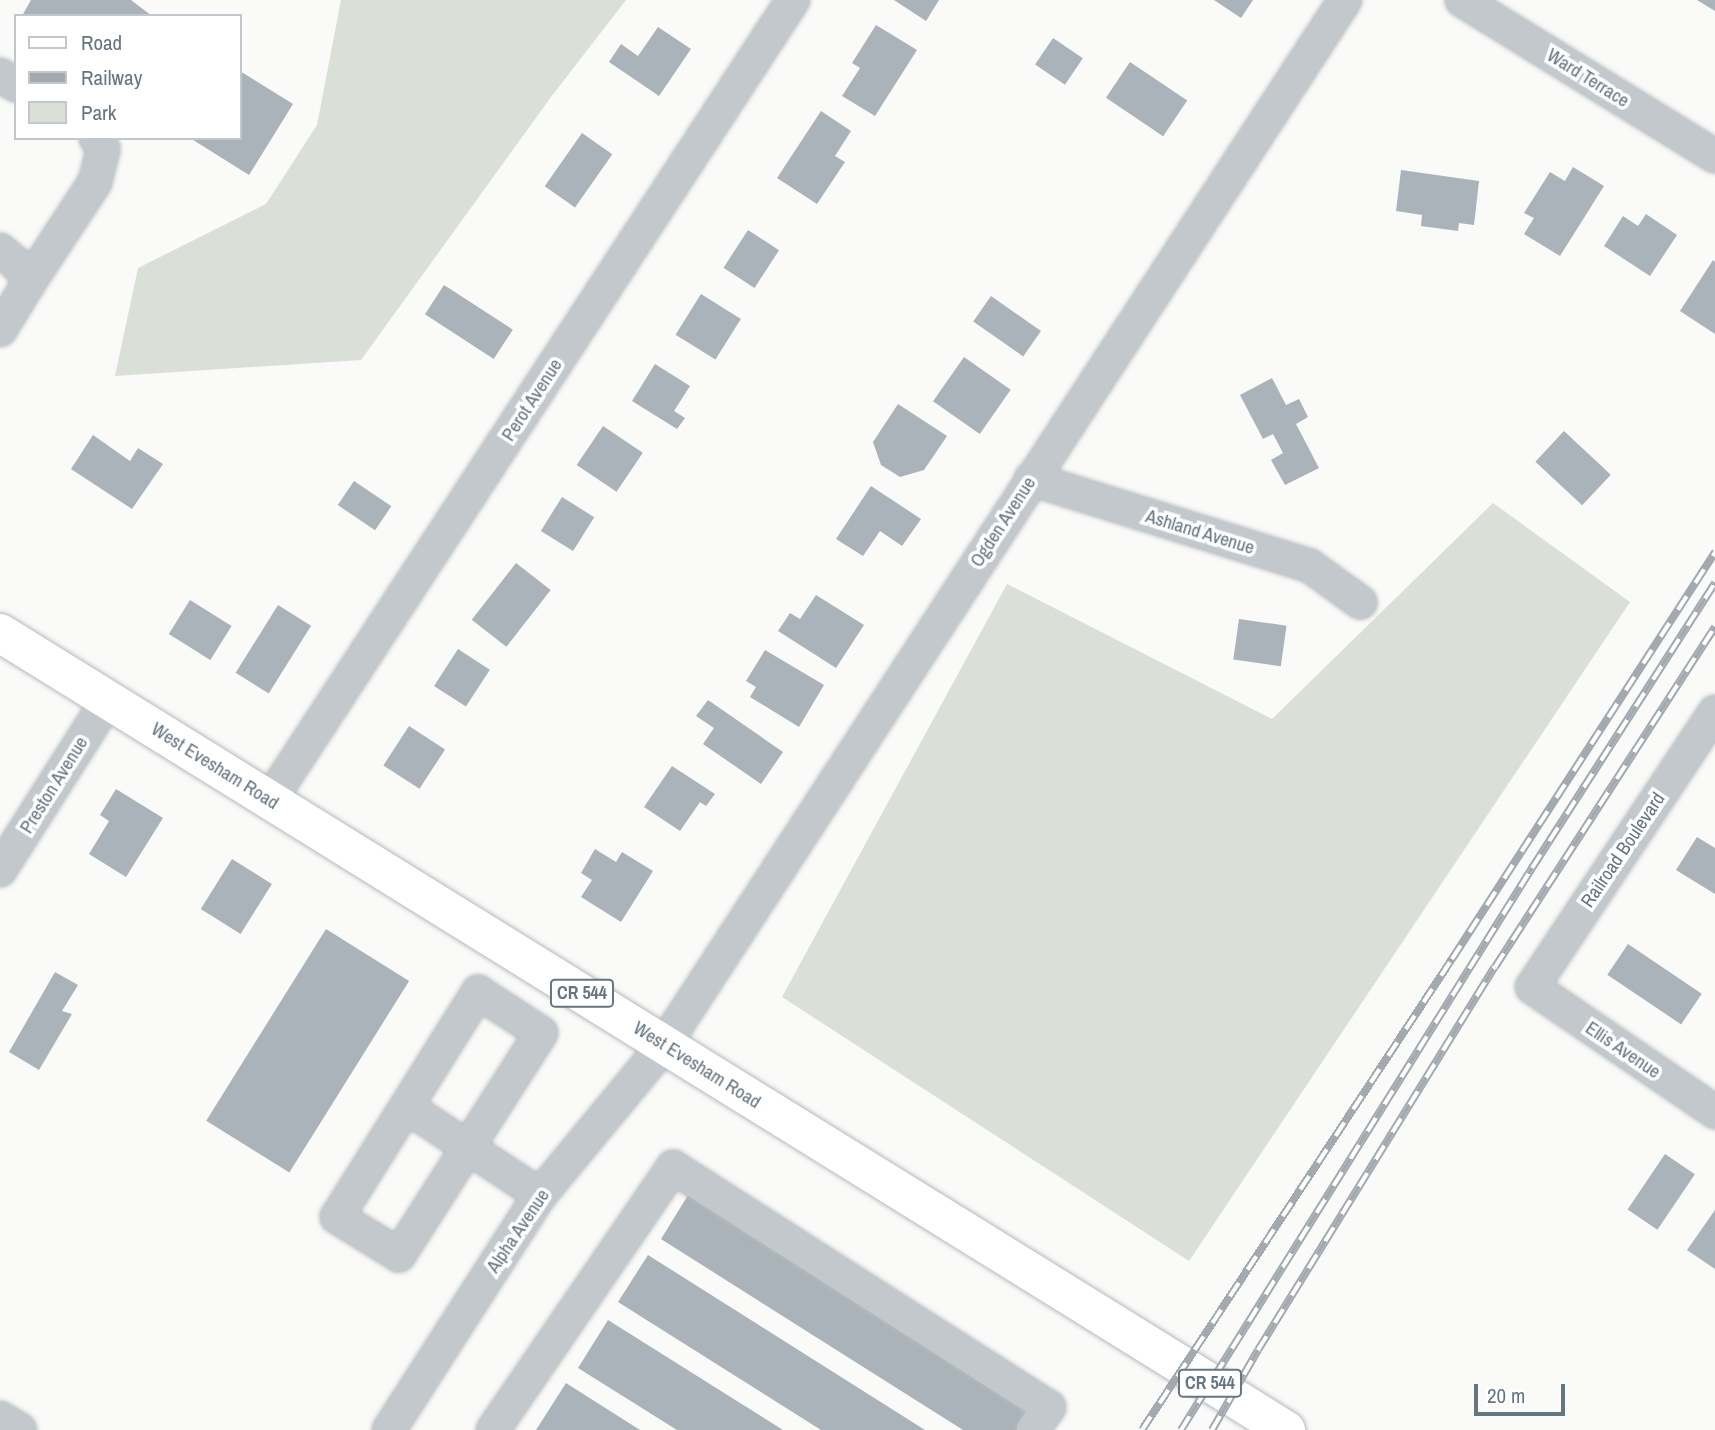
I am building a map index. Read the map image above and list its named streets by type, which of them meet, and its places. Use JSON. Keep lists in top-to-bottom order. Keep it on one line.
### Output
{"streets":{"main road":["West Evesham Road","CR 544"],"street":["Ward Terrace","Perot Avenue","Ogden Avenue","Ashland Avenue","Preston Avenue","Railroad Boulevard","Ellis Avenue","Alpha Avenue"]},"crossings":[["Perot Avenue","West Evesham Road"],["Ogden Avenue","Ashland Avenue"],["Ogden Avenue","West Evesham Road"],["Ogden Avenue","Alpha Avenue"],["West Evesham Road","Preston Avenue"],["West Evesham Road","Alpha Avenue"],["Railroad Boulevard","Ellis Avenue"]],"legend":["Road","Railway","Park"],"scale_bar":"20 m"}
